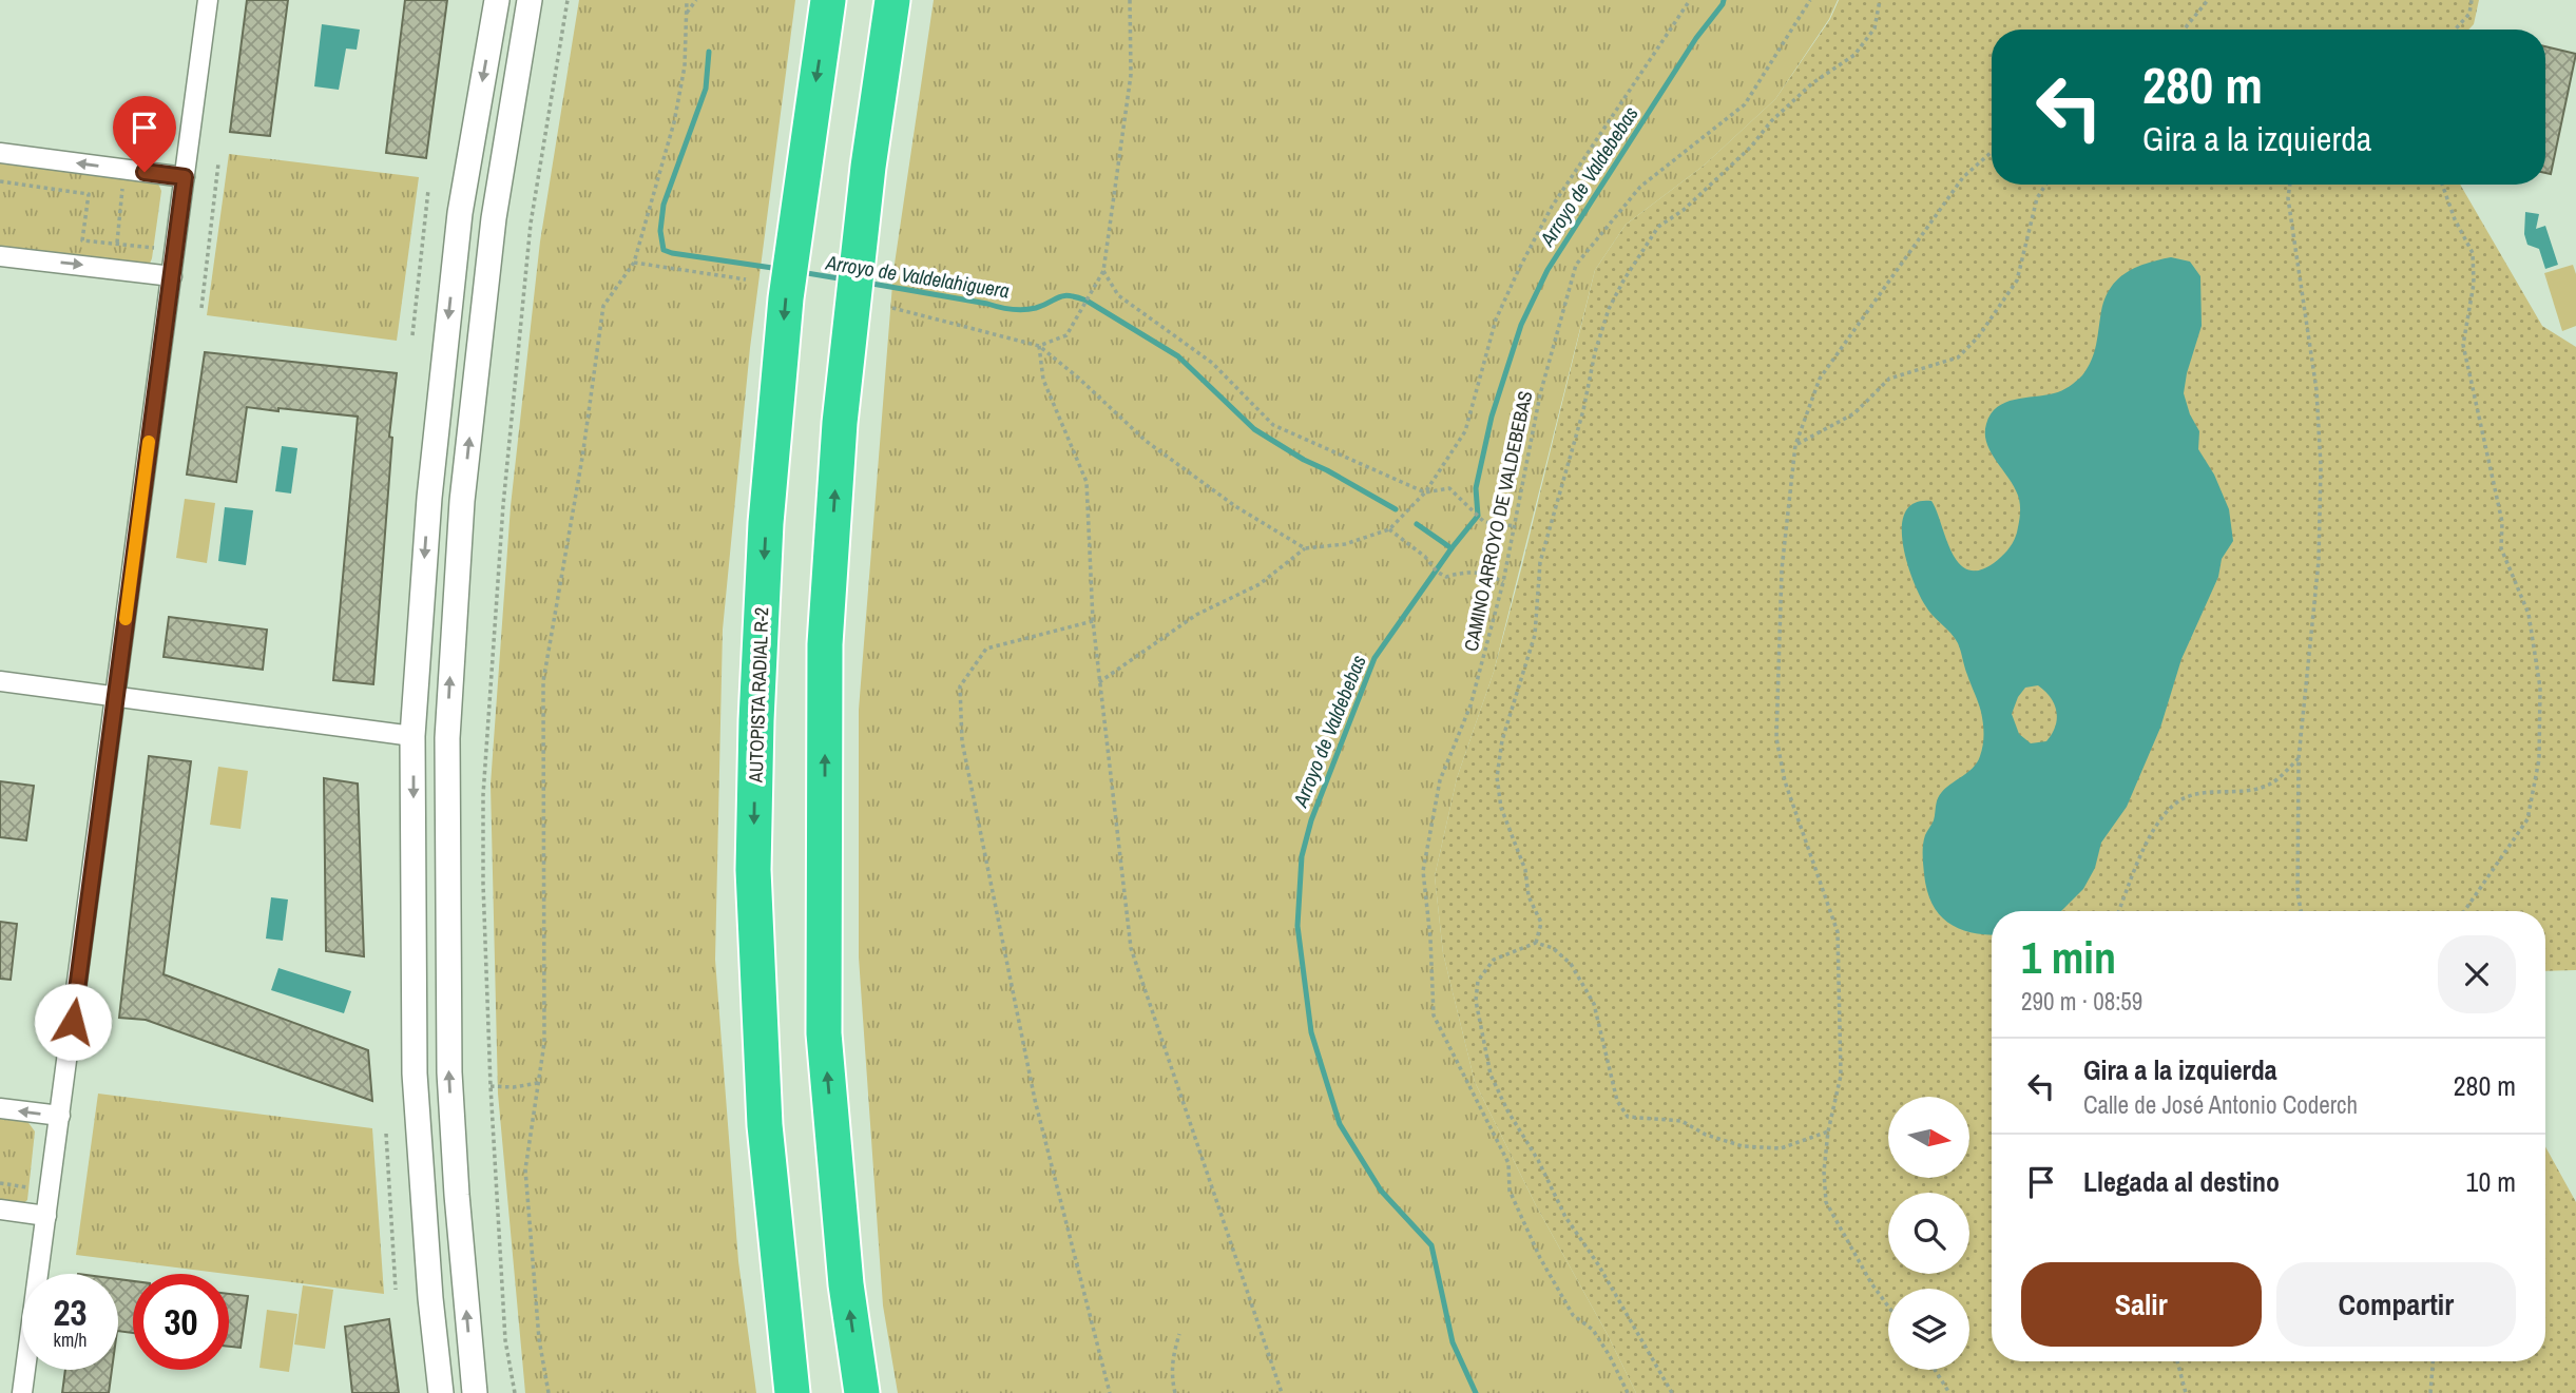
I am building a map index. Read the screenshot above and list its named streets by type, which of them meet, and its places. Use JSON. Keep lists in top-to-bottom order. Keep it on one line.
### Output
{"streets":{"highway":["AUTOPISTA RADIAL R-2"],"path":["CAMINO ARROYO DE VALDEBEBAS"]},"water":["Arroyo de Valdebebas","Arroyo de Valdelahiguera"],"north":"right","page":{"turn":["280 m","Gira a la izquierda"],"heading":["1 min","290 m · 08:59"],"list":[{"name":"Gira a la izquierda","note":"Calle de José Antonio Coderch","value":"280 m"},{"name":"Llegada al destino","value":"10 m"}],"buttons":["Salir","Compartir"],"speed":"23 km/h","limit":"30"}}
